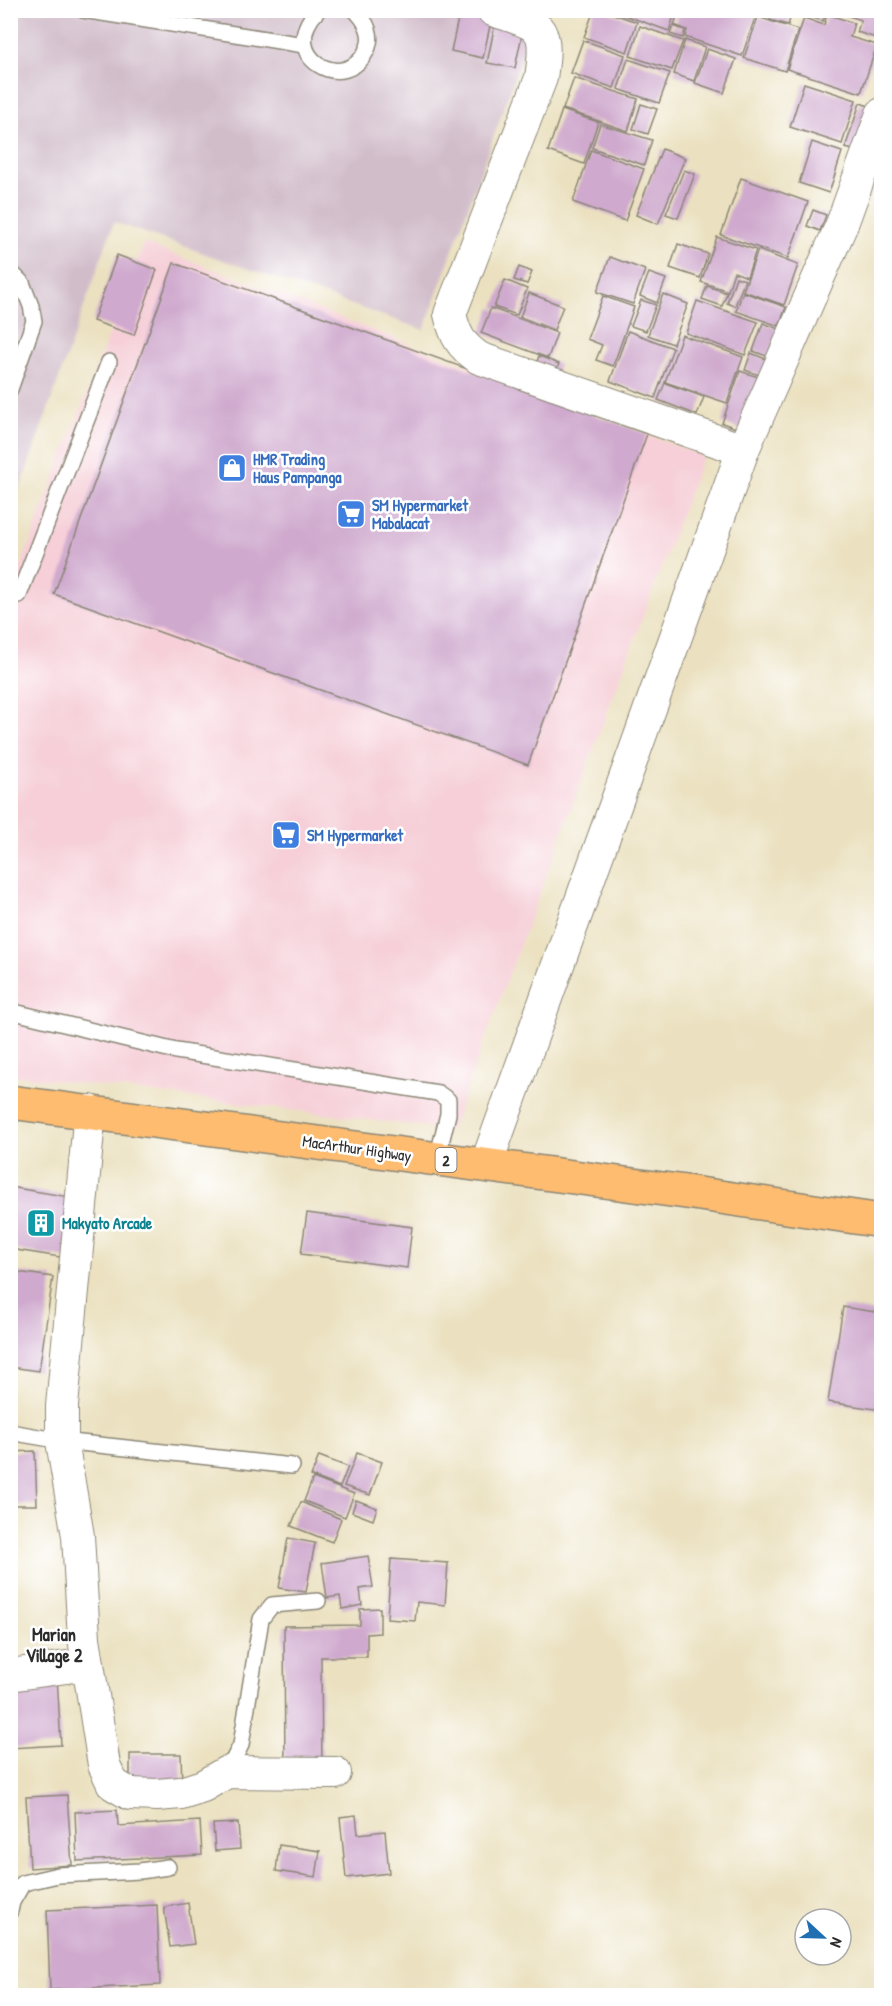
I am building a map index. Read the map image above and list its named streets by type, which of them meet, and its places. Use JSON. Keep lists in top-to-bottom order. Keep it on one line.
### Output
{"streets":{"highway":["MacArthur Highway","2"]},"districts":["Marian Village 2"],"places":{"shop":["HMR Trading Haus Pampanga"],"supermarket":["SM Hypermarket Mabalacat","SM Hypermarket"],"building":["Makyato Arcade"]},"north":"right"}
